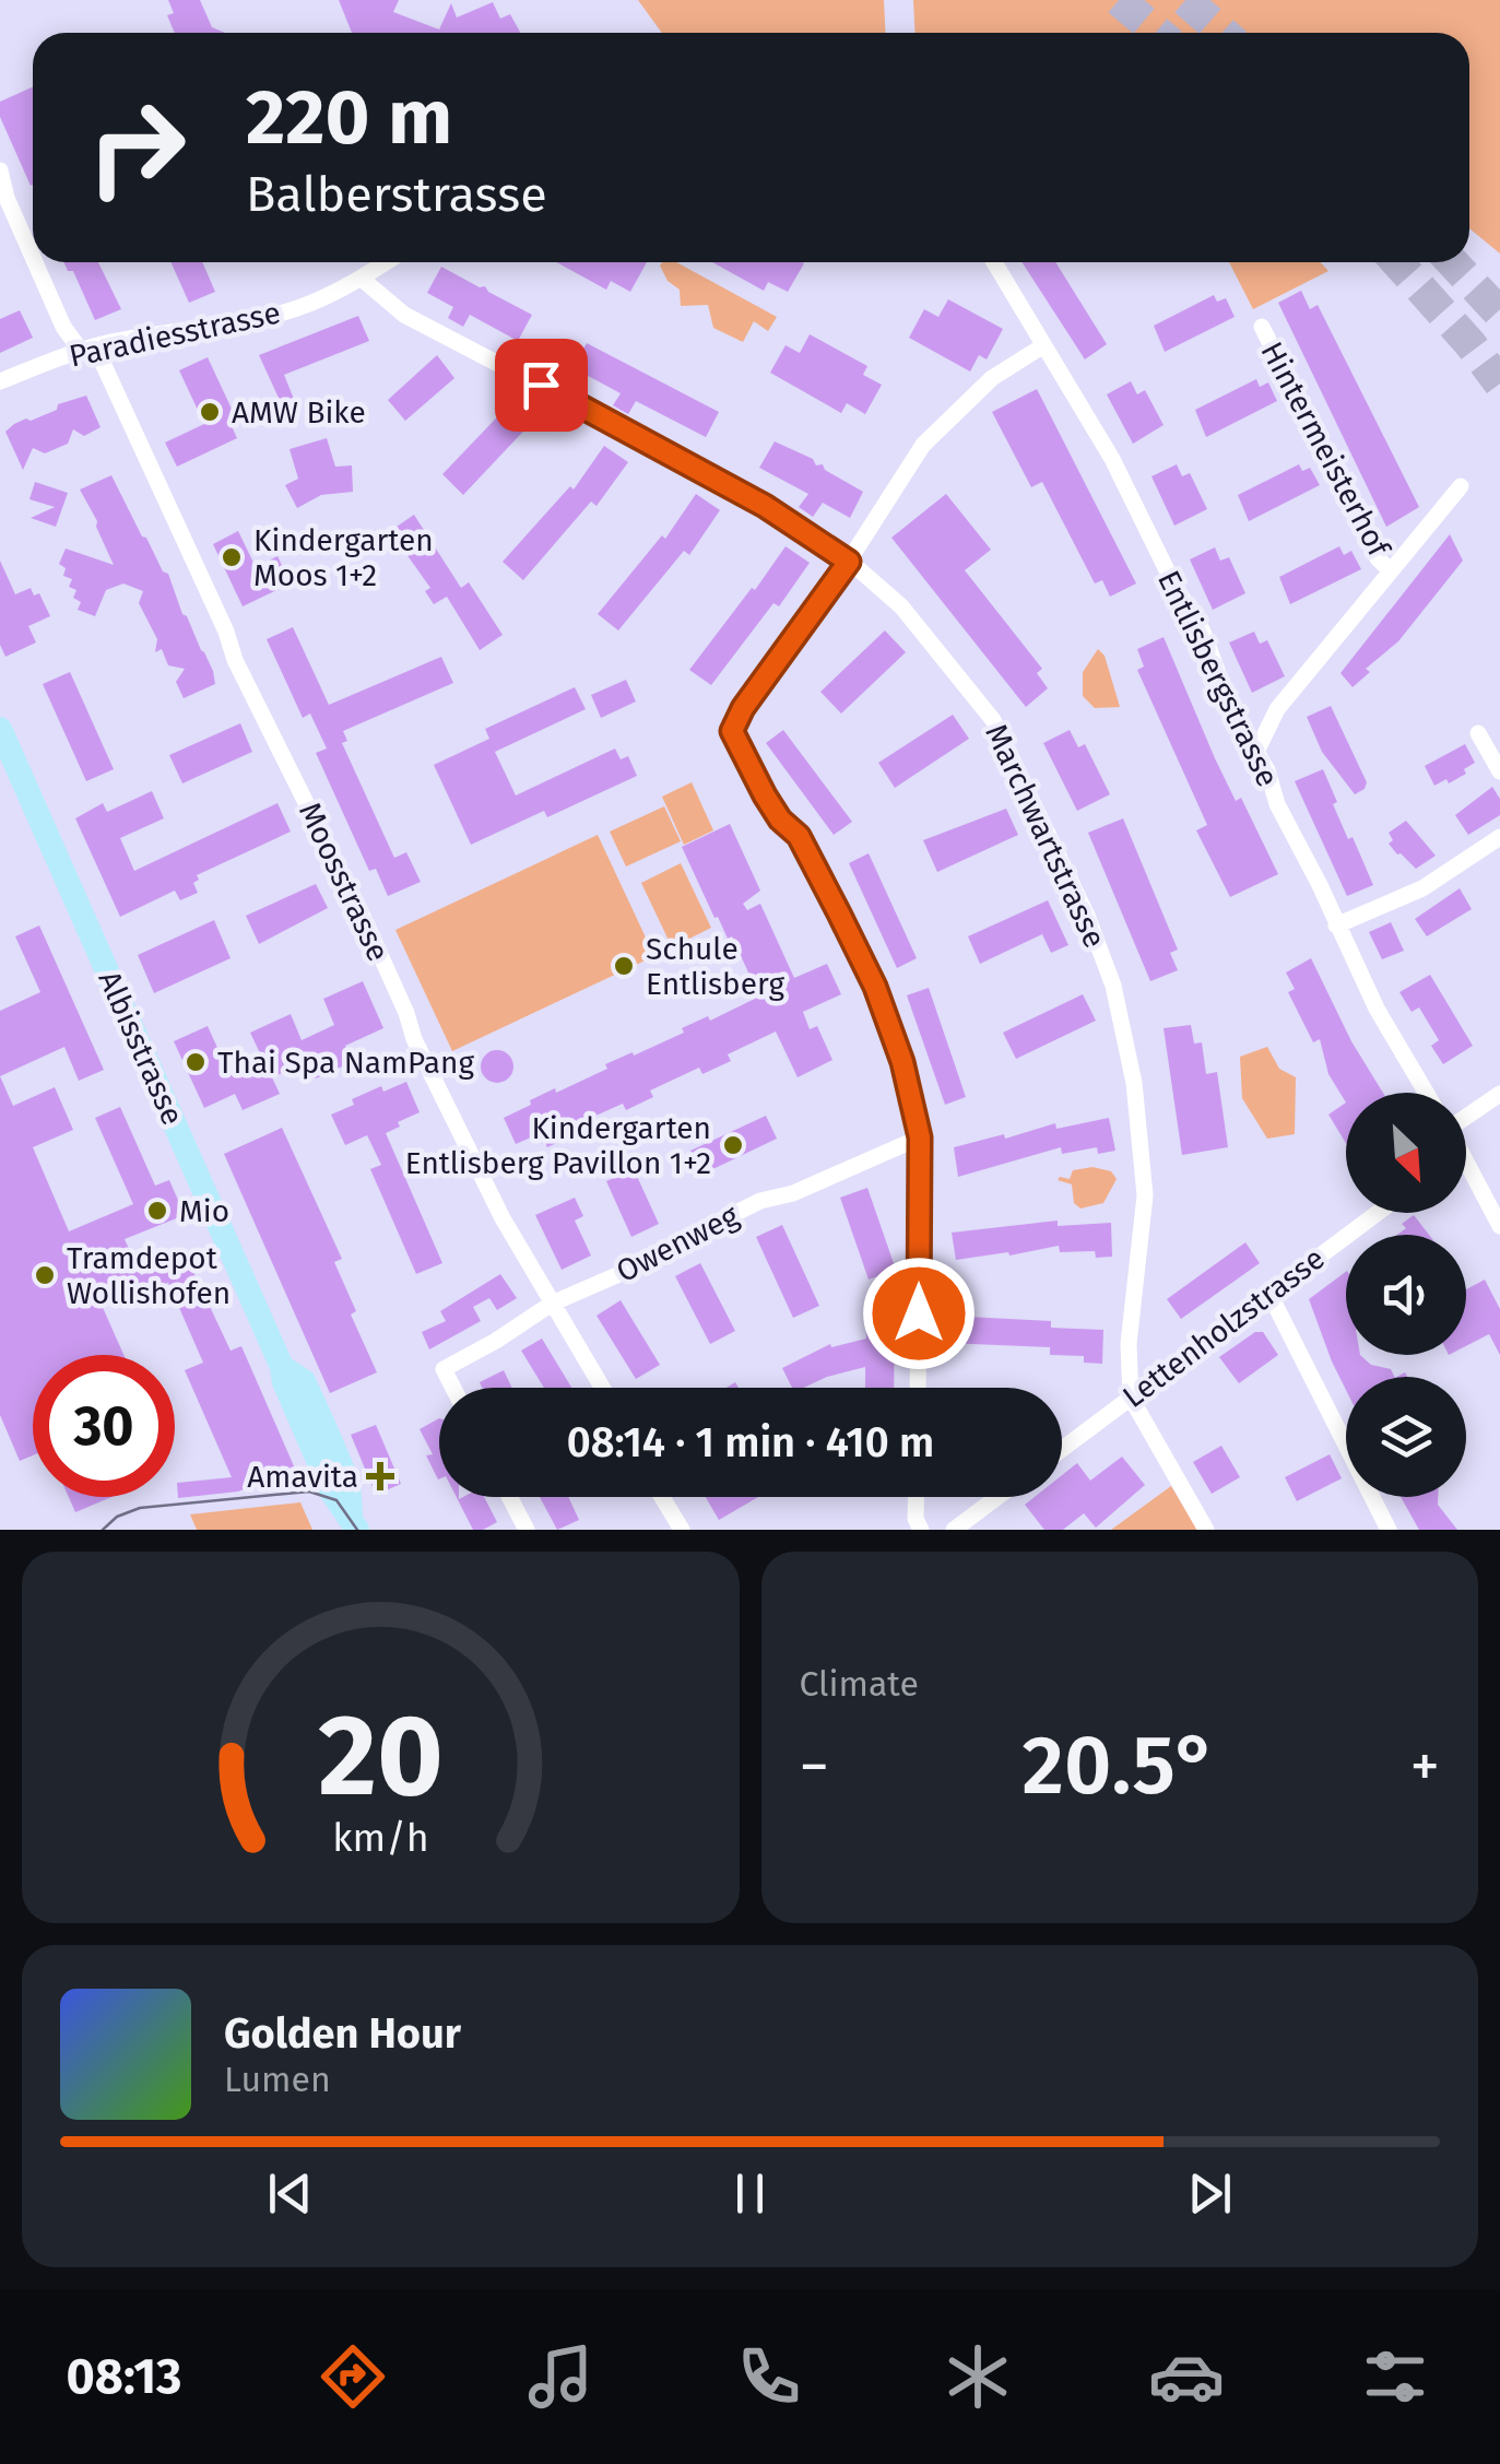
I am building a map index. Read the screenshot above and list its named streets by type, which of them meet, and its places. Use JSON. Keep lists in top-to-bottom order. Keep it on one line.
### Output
{"streets":{"main road":["Albisstrasse"],"street":["Paradiesstrasse","Hintermeisterhof","Entlisbergstrasse","Marchwartstrasse","Moosstrasse","Owenweg","Lettenholzstrasse"]},"crossings":[["Paradiesstrasse","Marchwartstrasse"],["Paradiesstrasse","Moosstrasse"],["Marchwartstrasse","Lettenholzstrasse"],["Moosstrasse","Owenweg"]],"places":{"other":["AMW Bike","Kindergarten Moos 1+2","Schule Entlisberg","Thai Spa NamPang","Kindergarten Entlisberg Pavillon 1+2","Mio","Tramdepot Wollishofen"],"health":["Amavita"]},"north":"bottom right","page":{"turn":["220 m","Balberstrasse"],"limit":"30","trip":"08:14 · 1 min · 410 m","tile":"Climate","heat":["−","20.5°","+"],"song":["Golden Hour","Lumen"],"tabs":"08:13","gauge":["20","km/h"]}}
